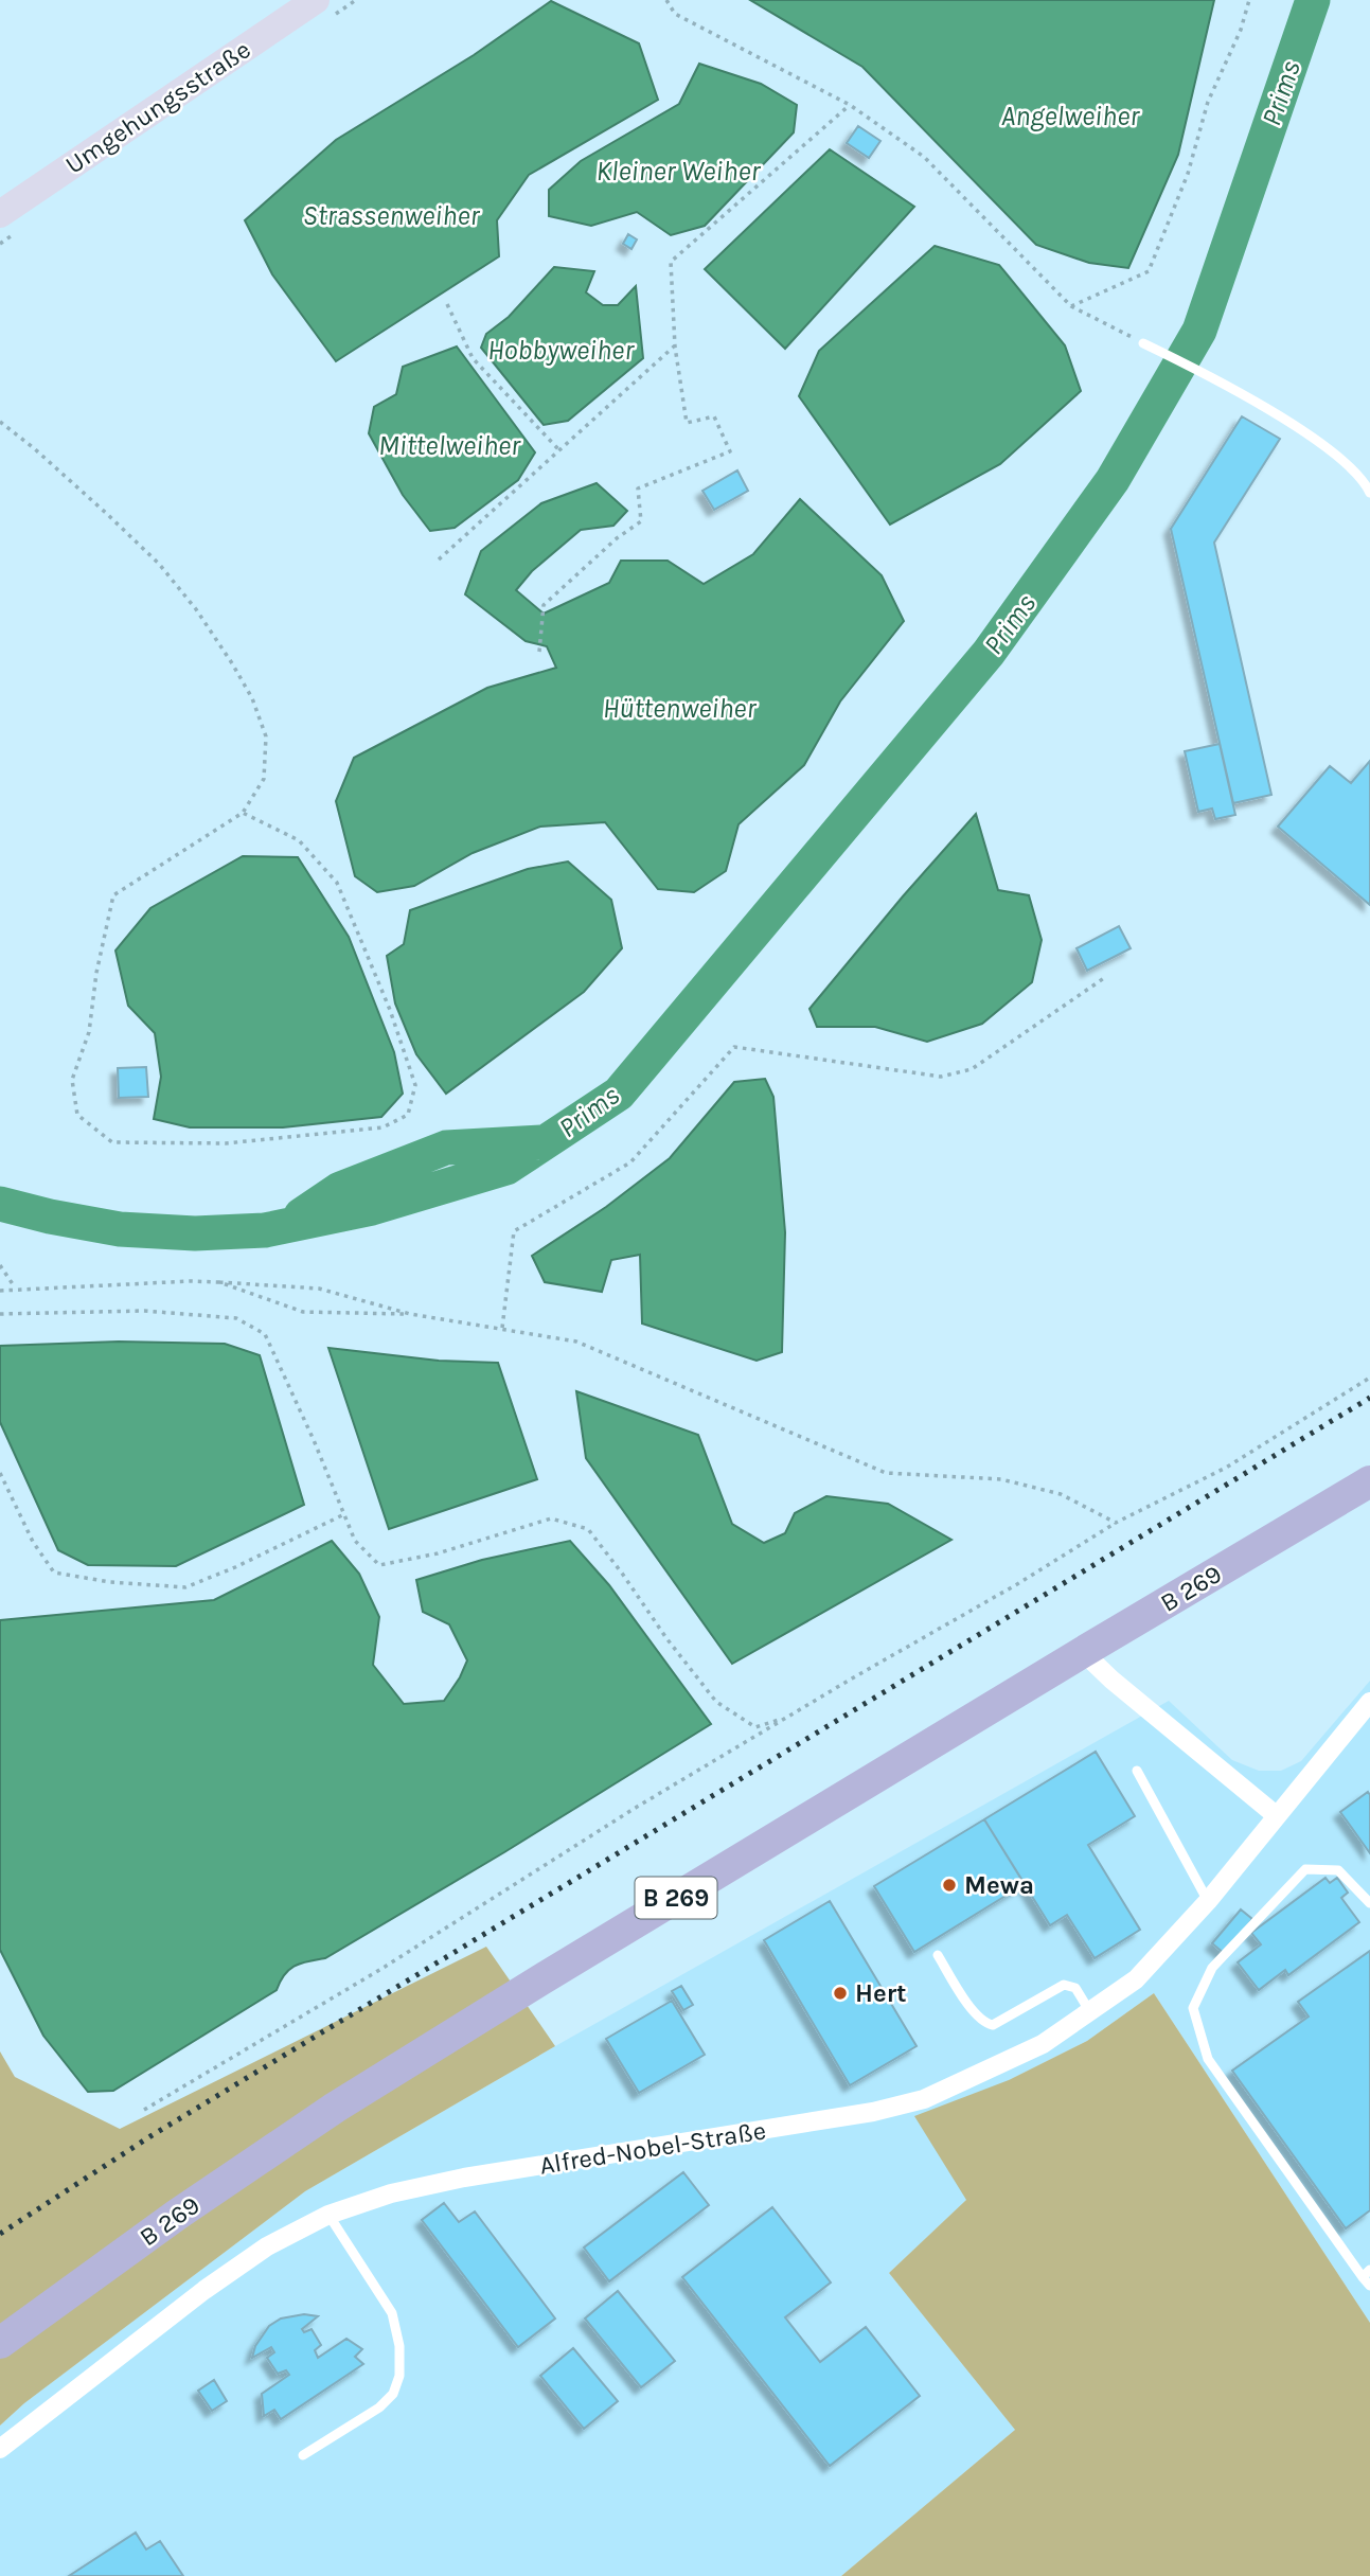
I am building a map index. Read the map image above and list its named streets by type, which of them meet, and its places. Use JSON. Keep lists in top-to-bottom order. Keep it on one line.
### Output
{"streets":{"main road":["Umgehungsstraße","B 269"],"street":["Alfred-Nobel-Straße"]},"water":["Prims","Angelweiher","Kleiner Weiher","Strassenweiher","Hobbyweiher","Mittelweiher","Hüttenweiher"],"places":["Mewa","Hert"]}
